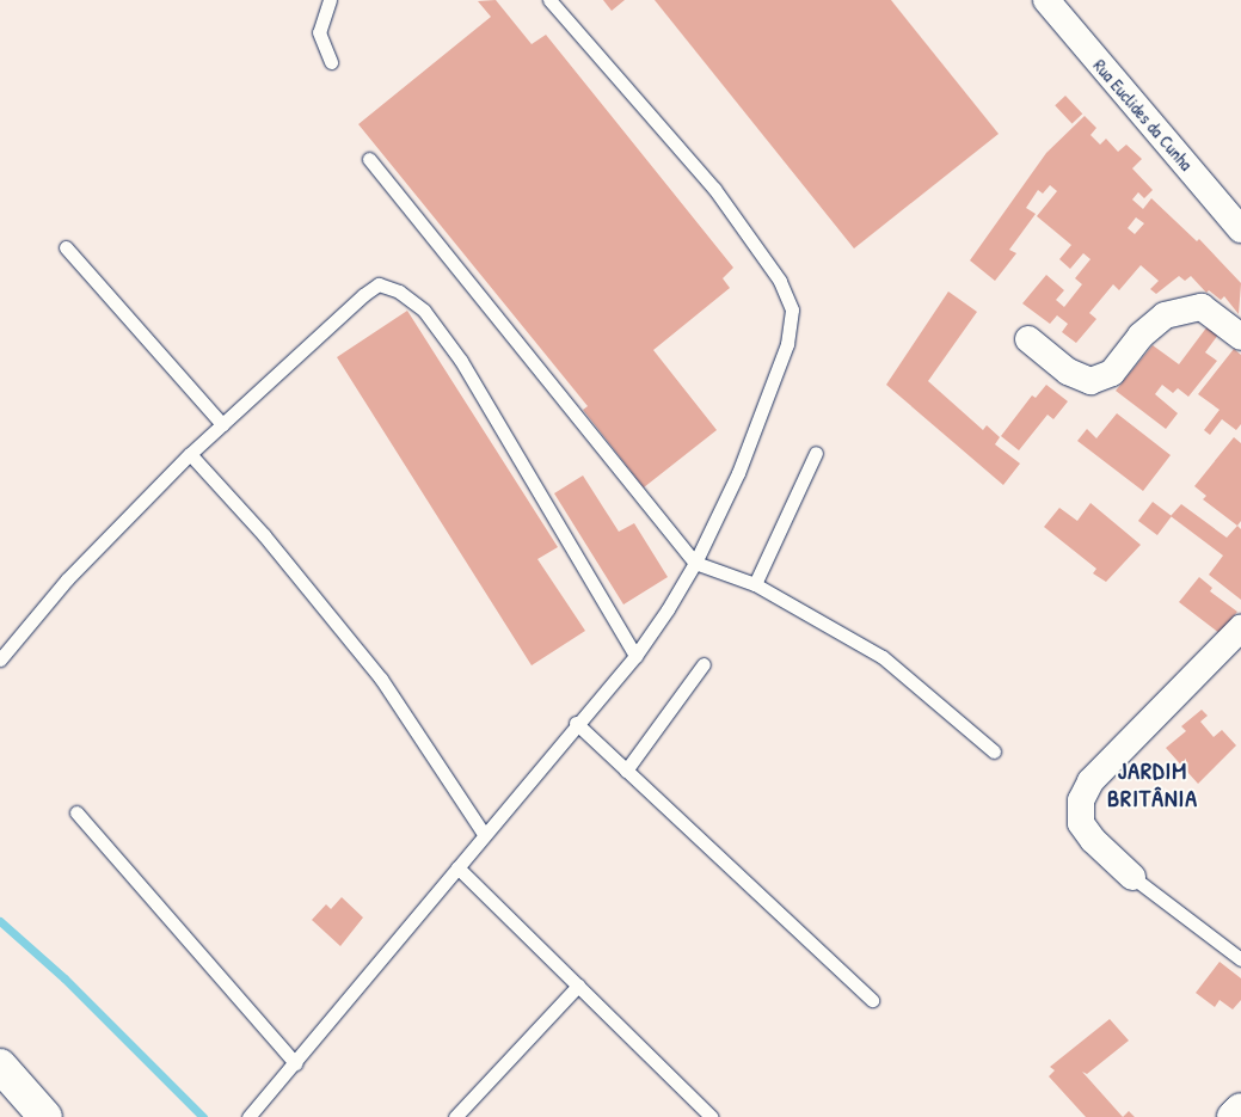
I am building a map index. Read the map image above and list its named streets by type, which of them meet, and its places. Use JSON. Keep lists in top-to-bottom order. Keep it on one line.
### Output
{"streets":{"street":["Rua Euclides da Cunha"]},"districts":["JARDIM BRITÂNIA"]}
